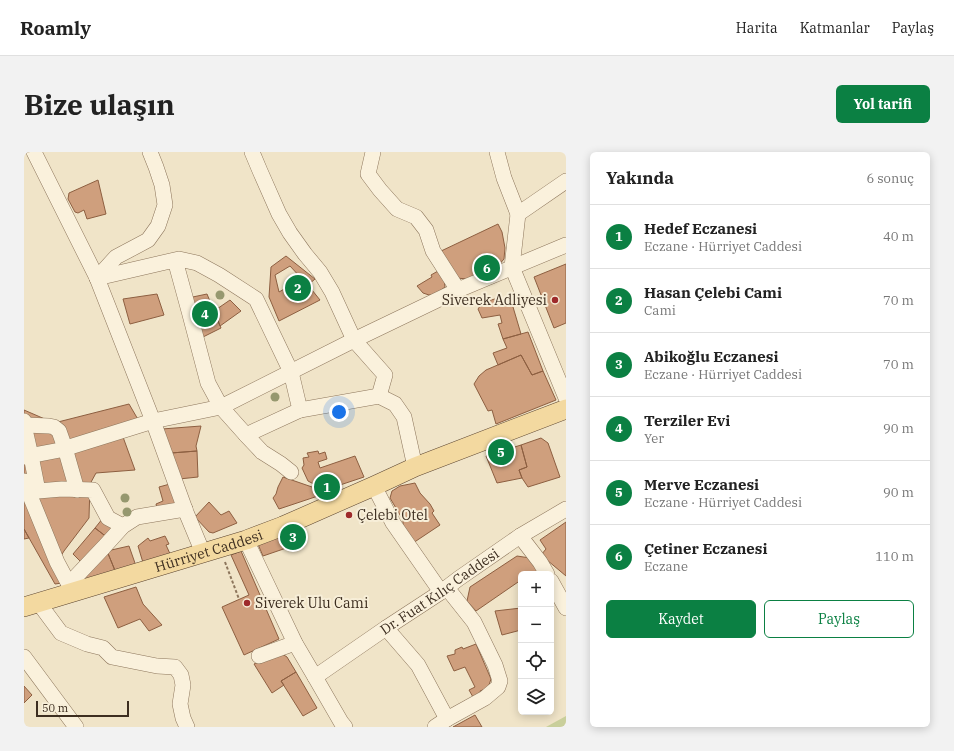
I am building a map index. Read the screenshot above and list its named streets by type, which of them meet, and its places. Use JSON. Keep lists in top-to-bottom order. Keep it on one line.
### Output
{"streets":{"main road":["Hürriyet Caddesi"],"street":["Dr. Fuat Kılıç Caddesi"]},"places":["Siverek Adliyesi","Çelebi Otel","Siverek Ulu Cami"],"scale_bar":"50 m","page":{"header":"Roamly","nav":["Harita","Katmanlar","Paylaş"],"buttons":["Yol tarifi",["Kaydet","Paylaş"]],"title":"Bize ulaşın","heading":["Yakında","6 sonuç"],"list":[{"mark":"1","name":"Hedef Eczanesi","note":"Eczane · Hürriyet Caddesi","value":"40 m"},{"mark":"2","name":"Hasan Çelebi Cami","note":"Cami","value":"70 m"},{"mark":"3","name":"Abikoğlu Eczanesi","note":"Eczane · Hürriyet Caddesi","value":"70 m"},{"mark":"4","name":"Terziler Evi","note":"Yer","value":"90 m"},{"mark":"5","name":"Merve Eczanesi","note":"Eczane · Hürriyet Caddesi","value":"90 m"},{"mark":"6","name":"Çetiner Eczanesi","note":"Eczane","value":"110 m"}],"pins":["6","2","4","5","1","3"],"map_buttons":["+","−"],"scale":"50 m"}}
